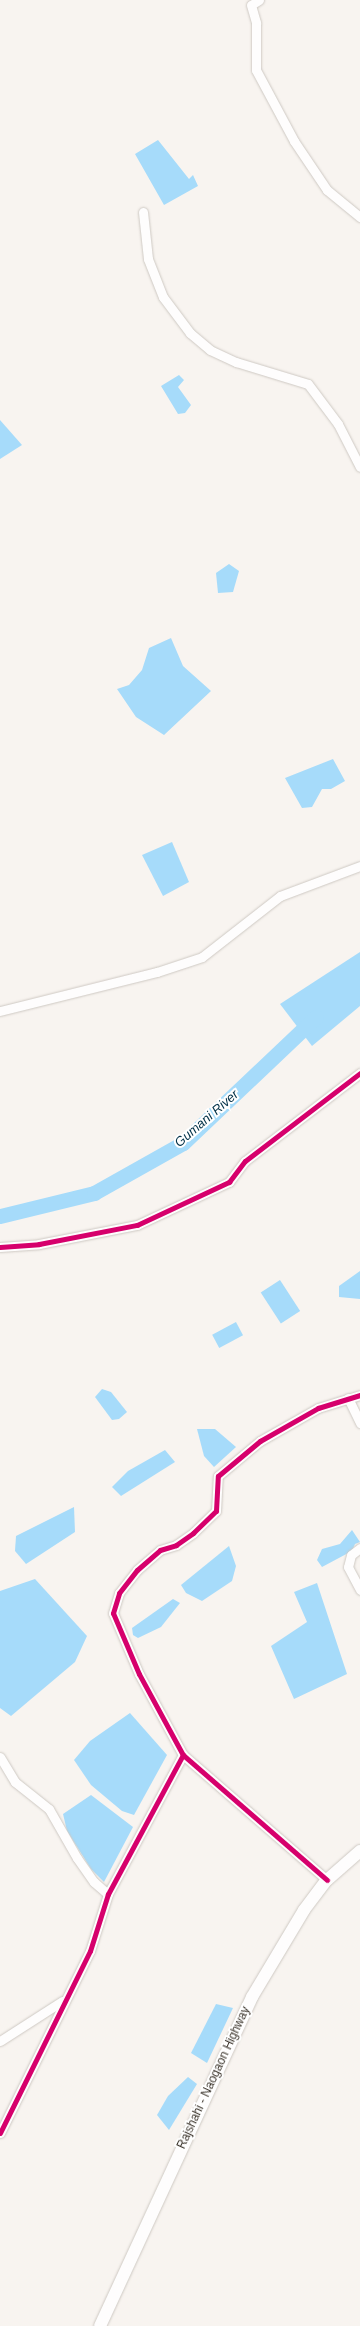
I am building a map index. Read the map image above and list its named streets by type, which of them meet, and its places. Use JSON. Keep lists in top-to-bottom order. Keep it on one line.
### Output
{"streets":{"main road":["Rajshahi - Naogaon Highway"]},"water":["Gumani River"]}
